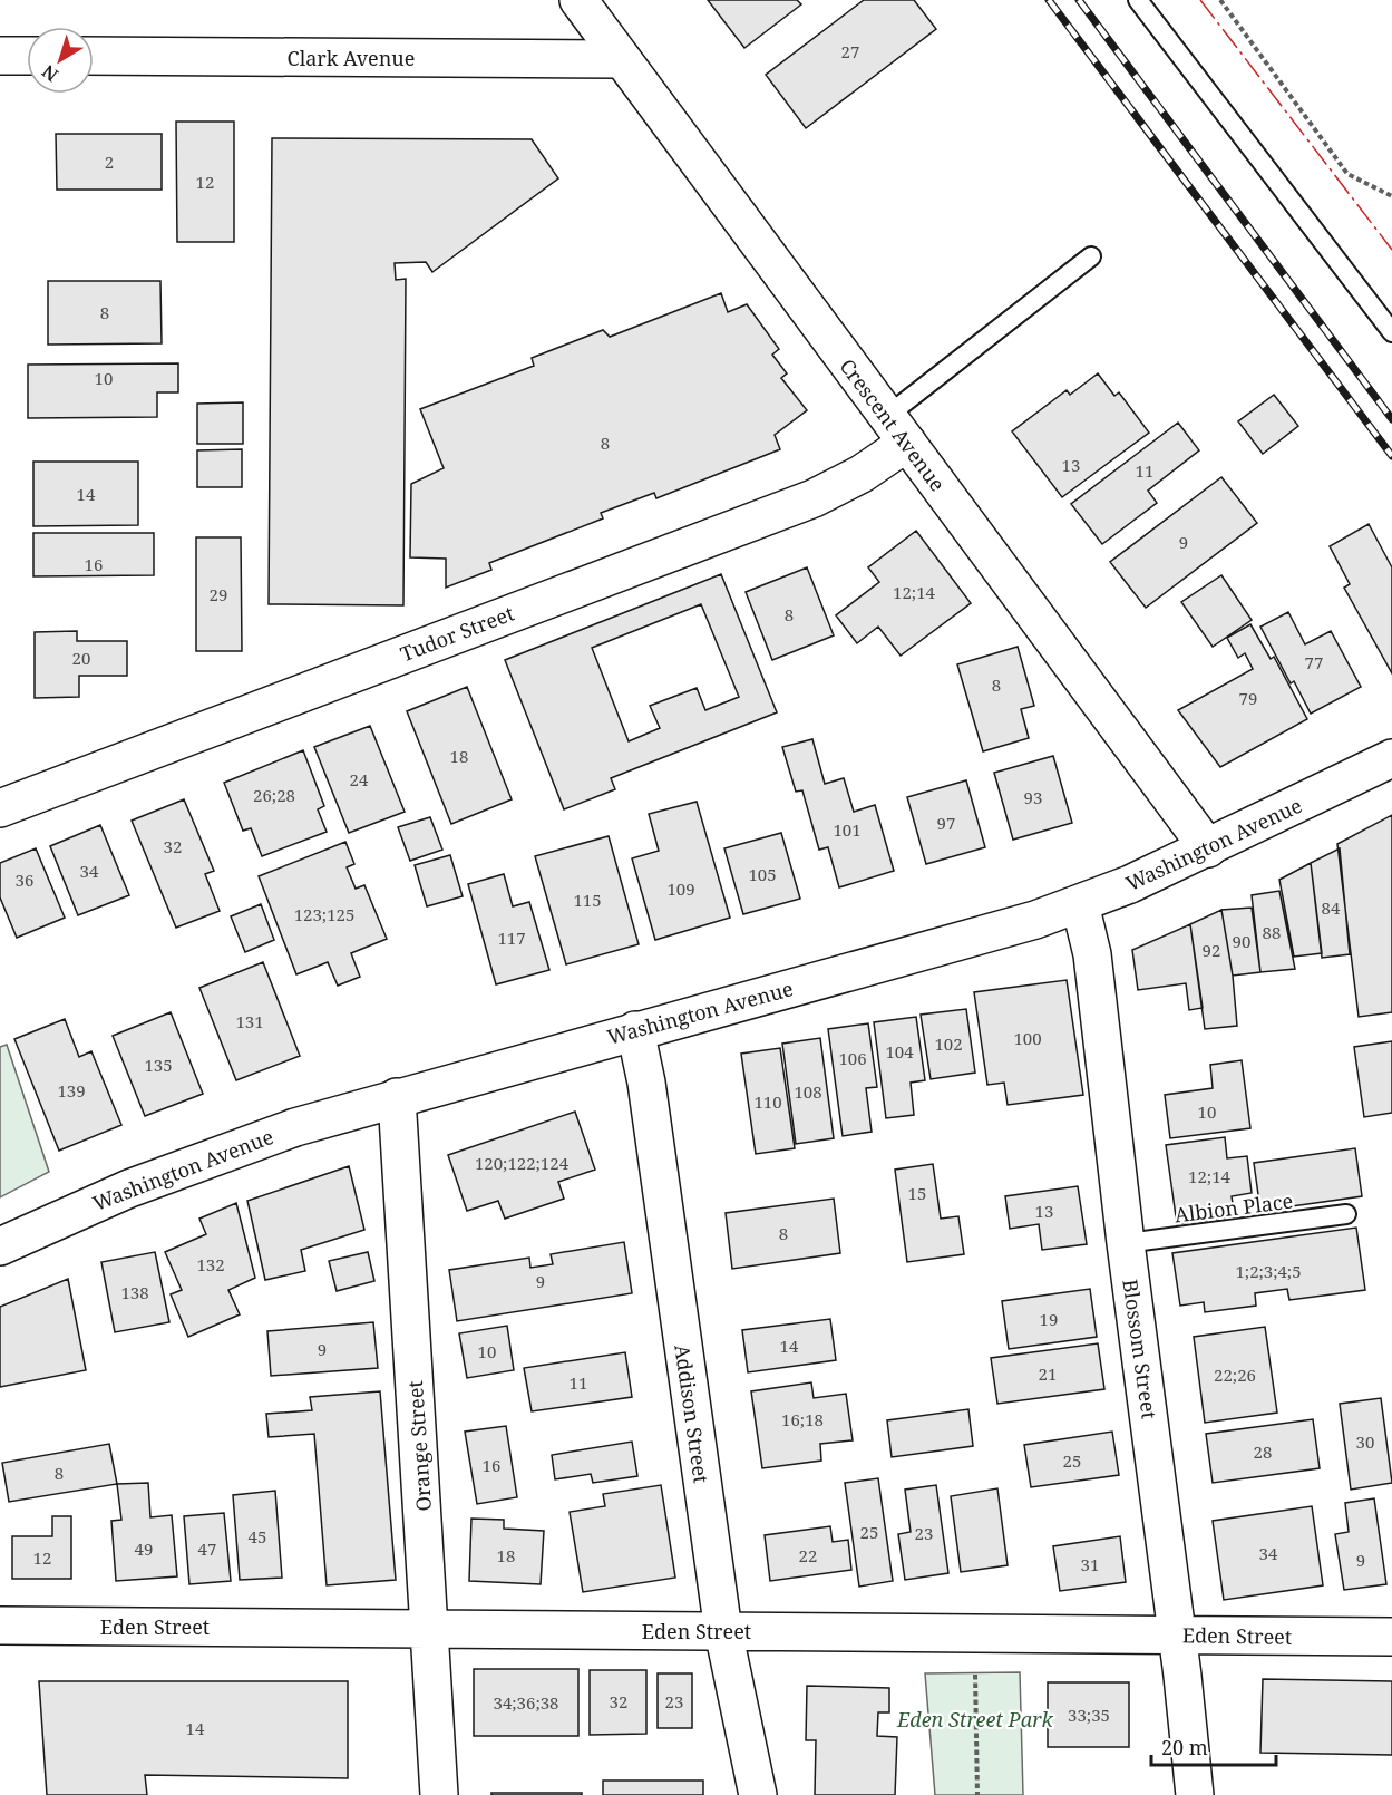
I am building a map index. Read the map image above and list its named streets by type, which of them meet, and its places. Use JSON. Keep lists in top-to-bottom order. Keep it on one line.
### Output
{"streets":{"street":["Clark Avenue","Crescent Avenue","Tudor Street","Washington Avenue","Blossom Street","Addison Street","Orange Street","Eden Street"],"lane":["Albion Place"]},"crossings":[["Clark Avenue","Crescent Avenue"],["Crescent Avenue","Tudor Street"],["Crescent Avenue","Washington Avenue"],["Washington Avenue","Blossom Street"],["Washington Avenue","Addison Street"],["Washington Avenue","Orange Street"],["Albion Place","Blossom Street"],["Blossom Street","Eden Street"],["Addison Street","Eden Street"],["Orange Street","Eden Street"]],"parks":["Eden Street Park"],"house_numbers":["27","2","12","8","10","8","13","11","14","9","16","12;14","29","8","20","77","8","79","18","24","26;28","93","97","101","32","34","105","36","109","115","84","123;125","88","117","90","92","131","100","102","104","106","135","139","108","110","10","120;122;124","12;14","15","13","8","132","1;2;3;4;5","9","138","19","14","9","10","21","22;26","11","16;18","30","28","25","16","8","25","23","45","49","47","34","18","22","12","9","31","32","23","34;36;38","33;35","14"],"scale_bar":"20 m","north":"bottom left"}
